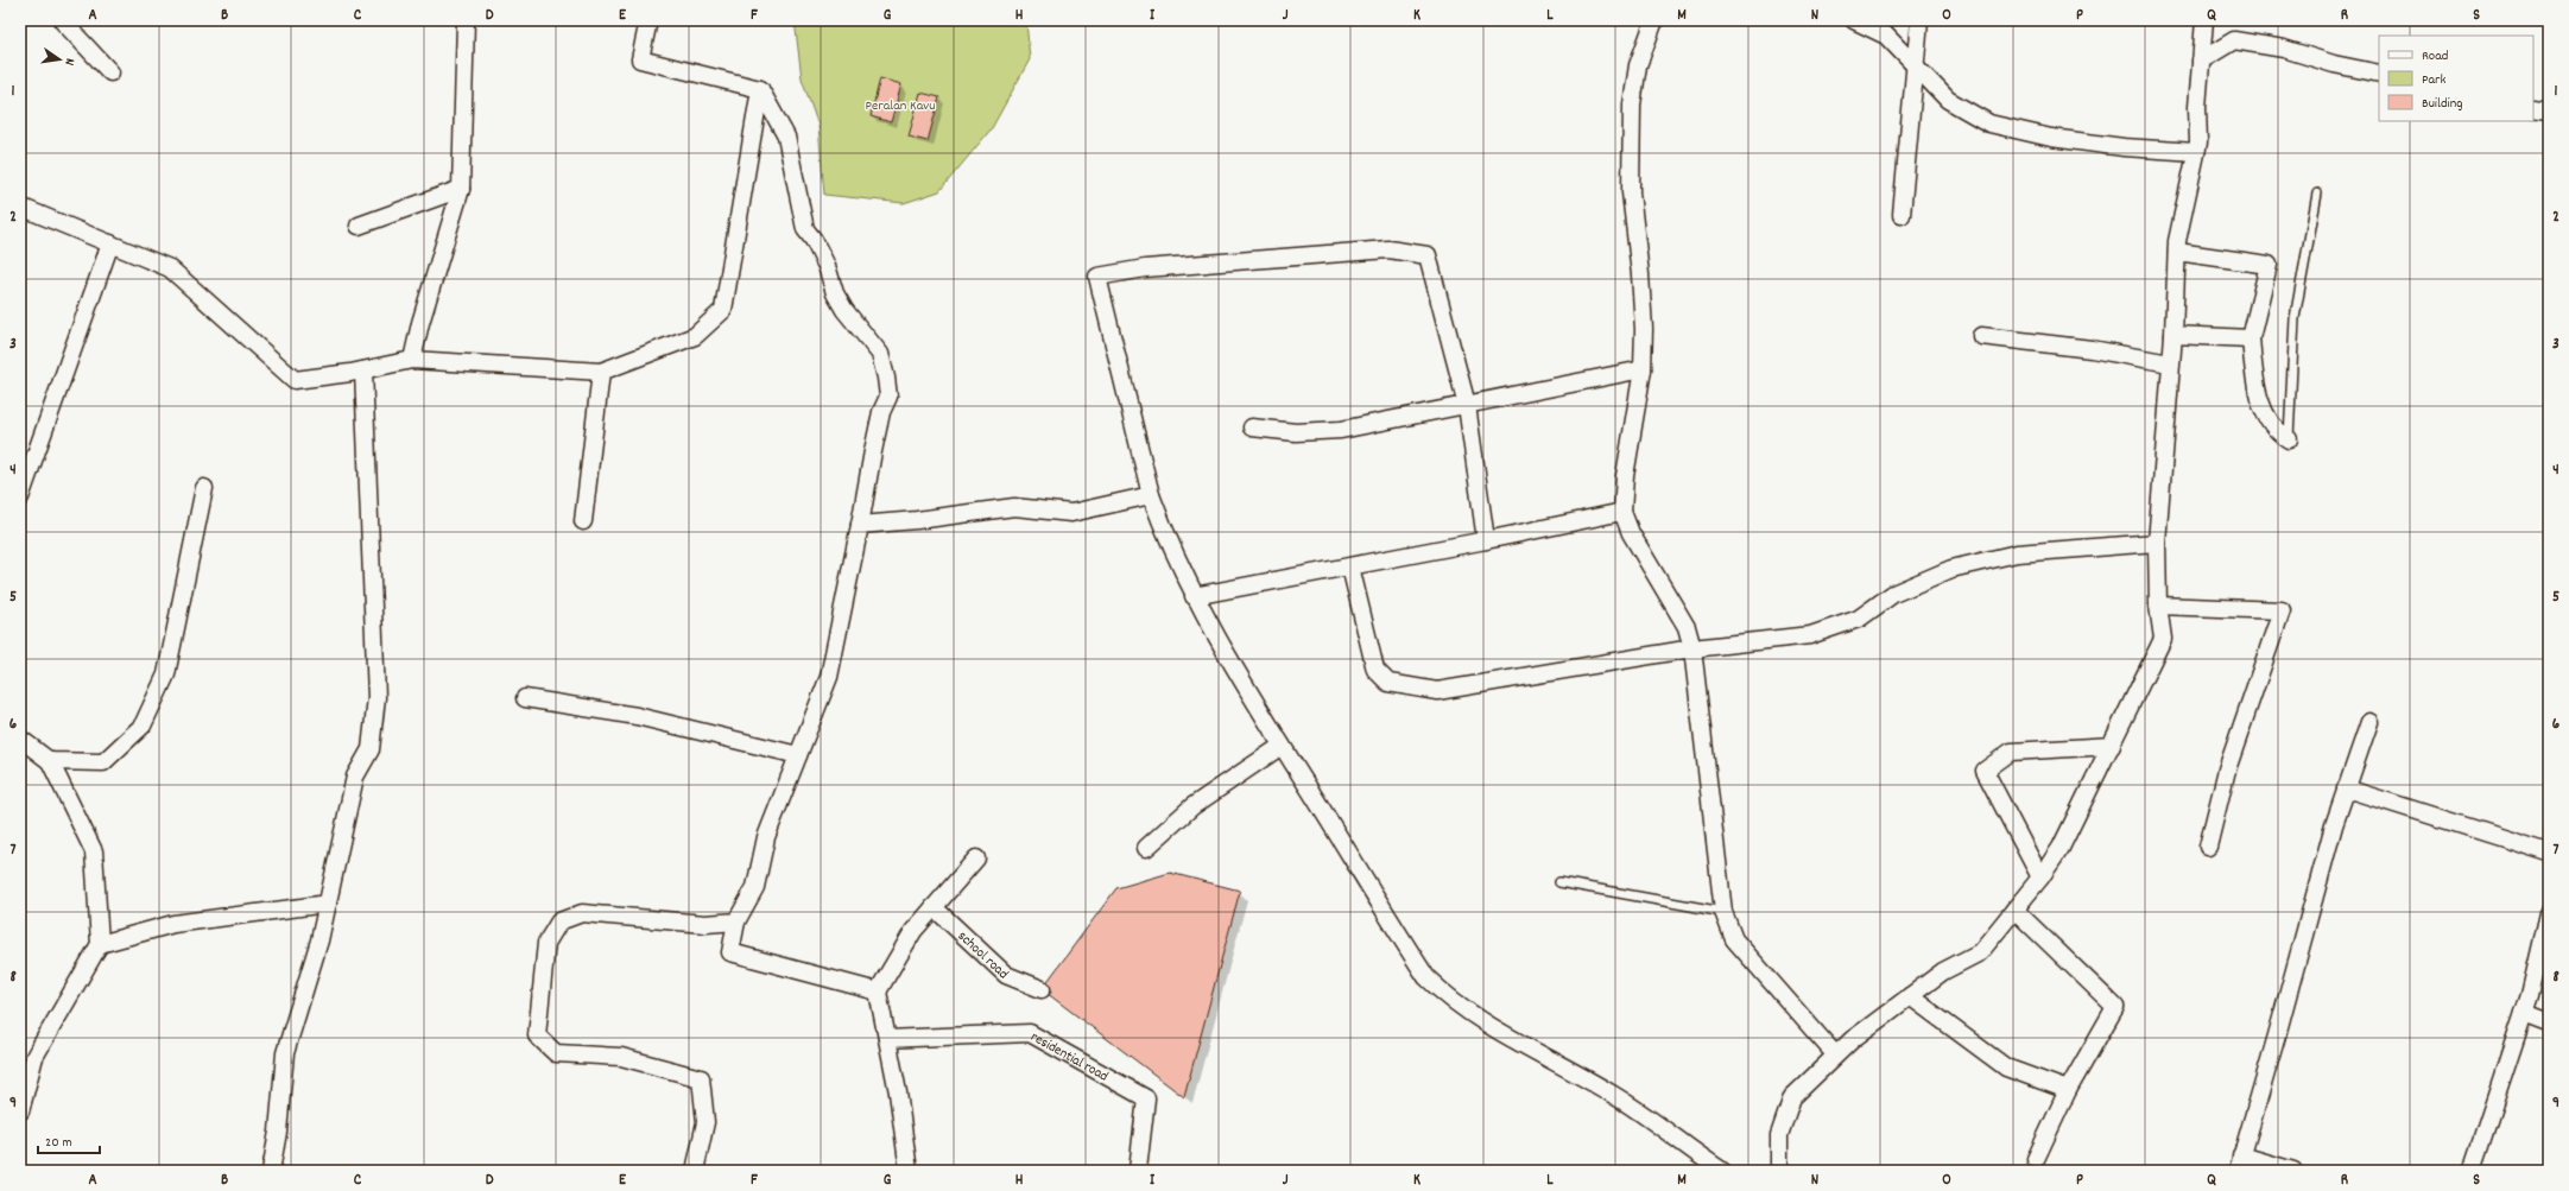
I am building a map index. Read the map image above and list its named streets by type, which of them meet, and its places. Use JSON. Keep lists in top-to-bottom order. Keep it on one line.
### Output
{"streets":{"street":["school road","residential road"]},"parks":["Peralan Kavu"],"legend":["Road","Park","Building"],"scale_bar":"20 m","north":"right","grid":{"columns":["A","B","C","D","E","F","G","H","I","J","K","L","M","N","O","P","Q","R","S"],"rows":["1","2","3","4","5","6","7","8","9"]}}
